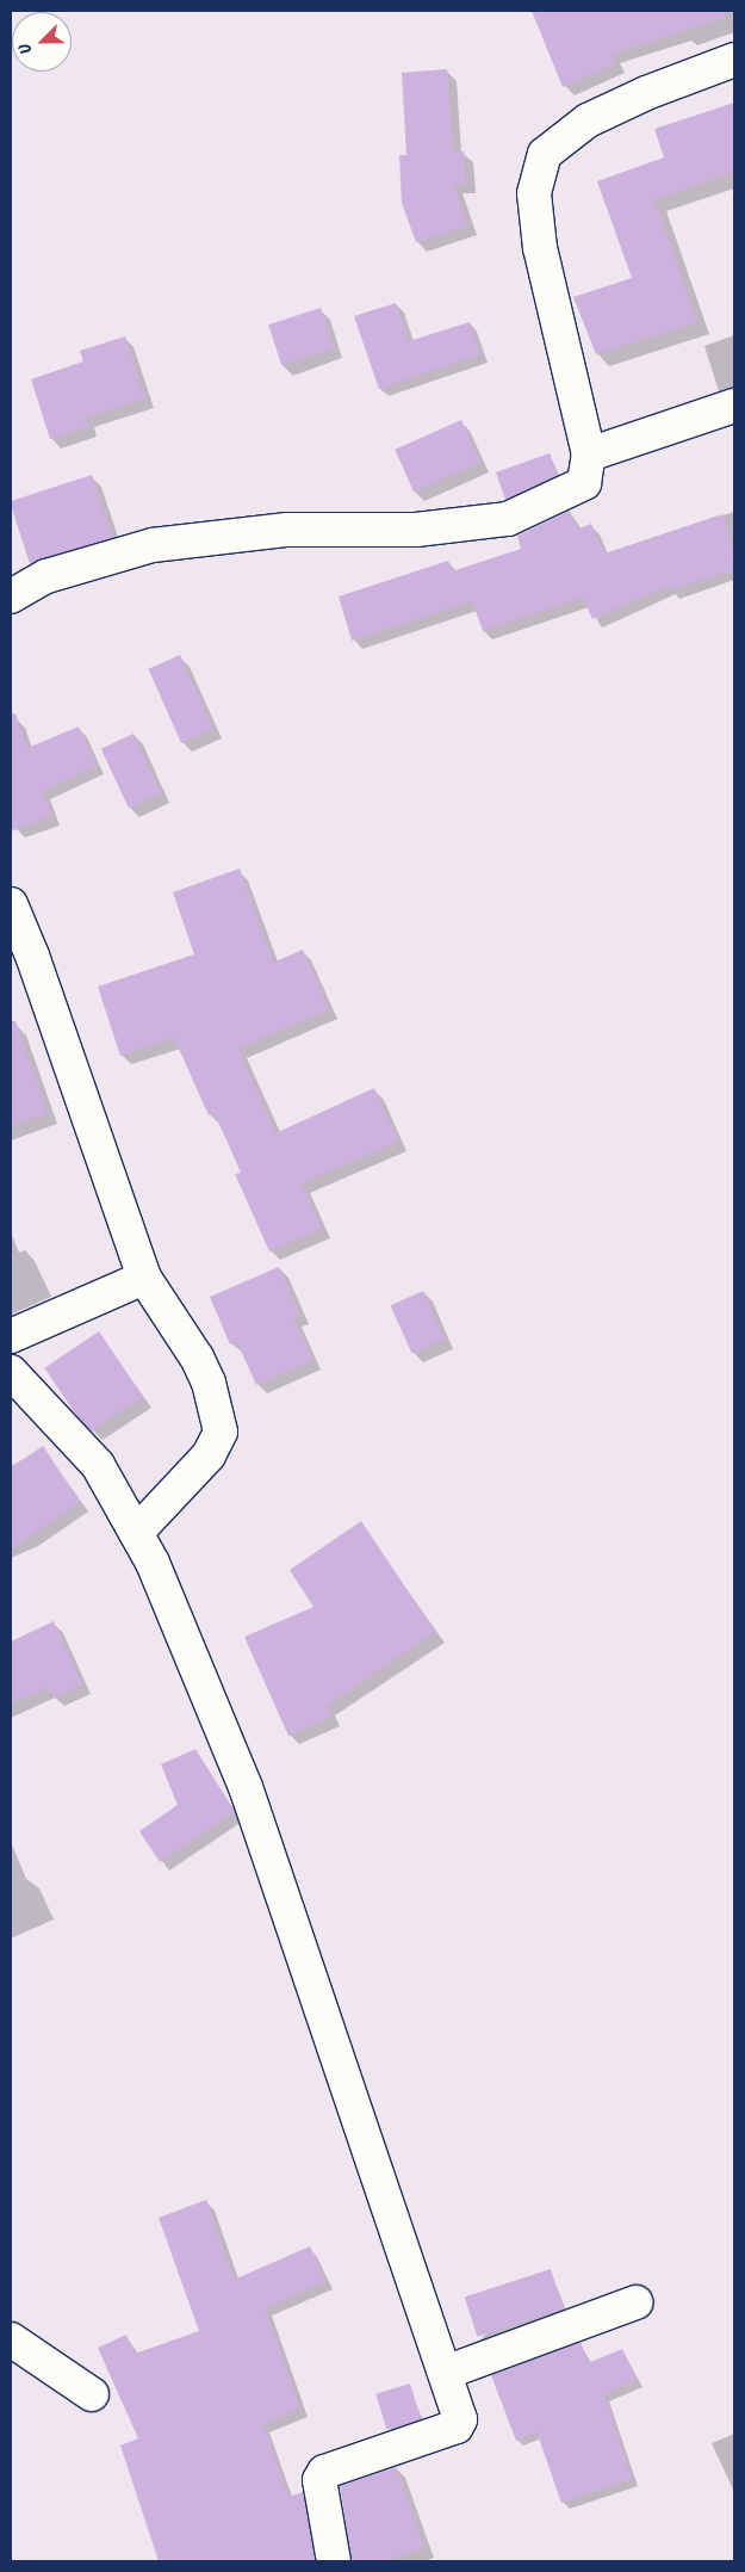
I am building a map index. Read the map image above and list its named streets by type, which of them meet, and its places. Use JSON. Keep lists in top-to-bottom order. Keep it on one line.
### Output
{"north":"bottom left"}
